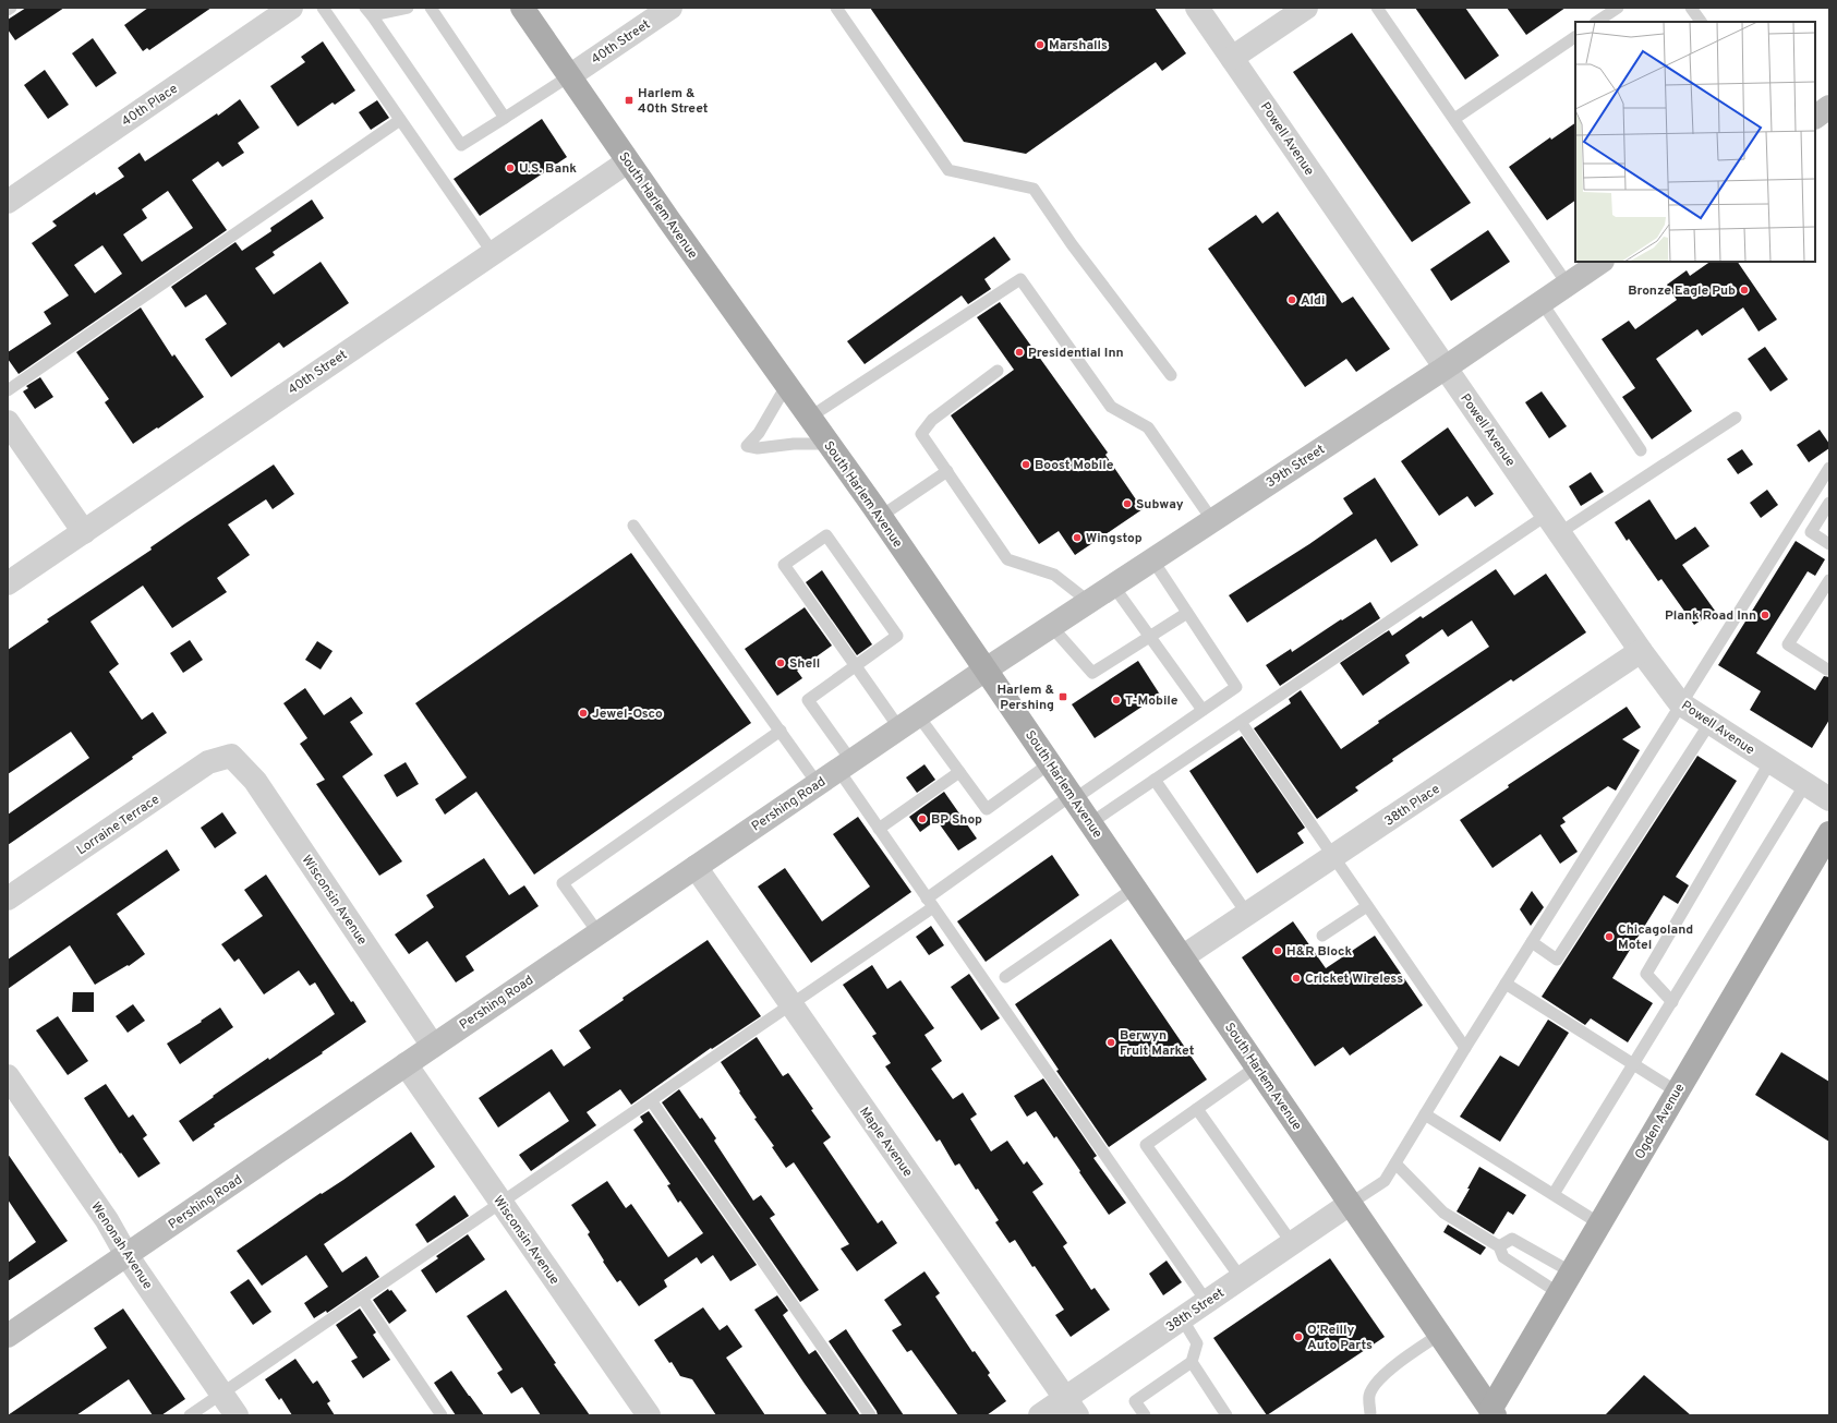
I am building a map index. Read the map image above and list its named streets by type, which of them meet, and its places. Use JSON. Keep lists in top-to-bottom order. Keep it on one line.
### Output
{"streets":{"main road":["South Harlem Avenue","39th Street","Pershing Road","Ogden Avenue"],"street":["40th Street","40th Place","Powell Avenue","38th Place","Lorraine Terrace","Wisconsin Avenue","Maple Avenue","Wenonah Avenue","38th Street"]},"crossings":[["40th Street","South Harlem Avenue"],["Powell Avenue","39th Street"],["Powell Avenue","38th Place"],["South Harlem Avenue","39th Street"],["South Harlem Avenue","Pershing Road"],["South Harlem Avenue","38th Place"],["South Harlem Avenue","Ogden Avenue"],["South Harlem Avenue","38th Street"],["39th Street","Pershing Road"],["Pershing Road","Wisconsin Avenue"],["Pershing Road","Maple Avenue"],["Pershing Road","Wenonah Avenue"],["Lorraine Terrace","Wisconsin Avenue"],["Maple Avenue","38th Street"]],"places":{"other":["Marshalls","U.S. Bank","Bronze Eagle Pub","Aldi","Presidential Inn","Boost Mobile","Subway","Wingstop","Plank Road Inn","Shell","T-Mobile","Jewel-Osco","BP Shop","Chicagoland Motel","H&R Block","Cricket Wireless","Berwyn Fruit Market","O'Reilly Auto Parts"],"transit":["Harlem & 40th Street","Harlem & Pershing"]}}
